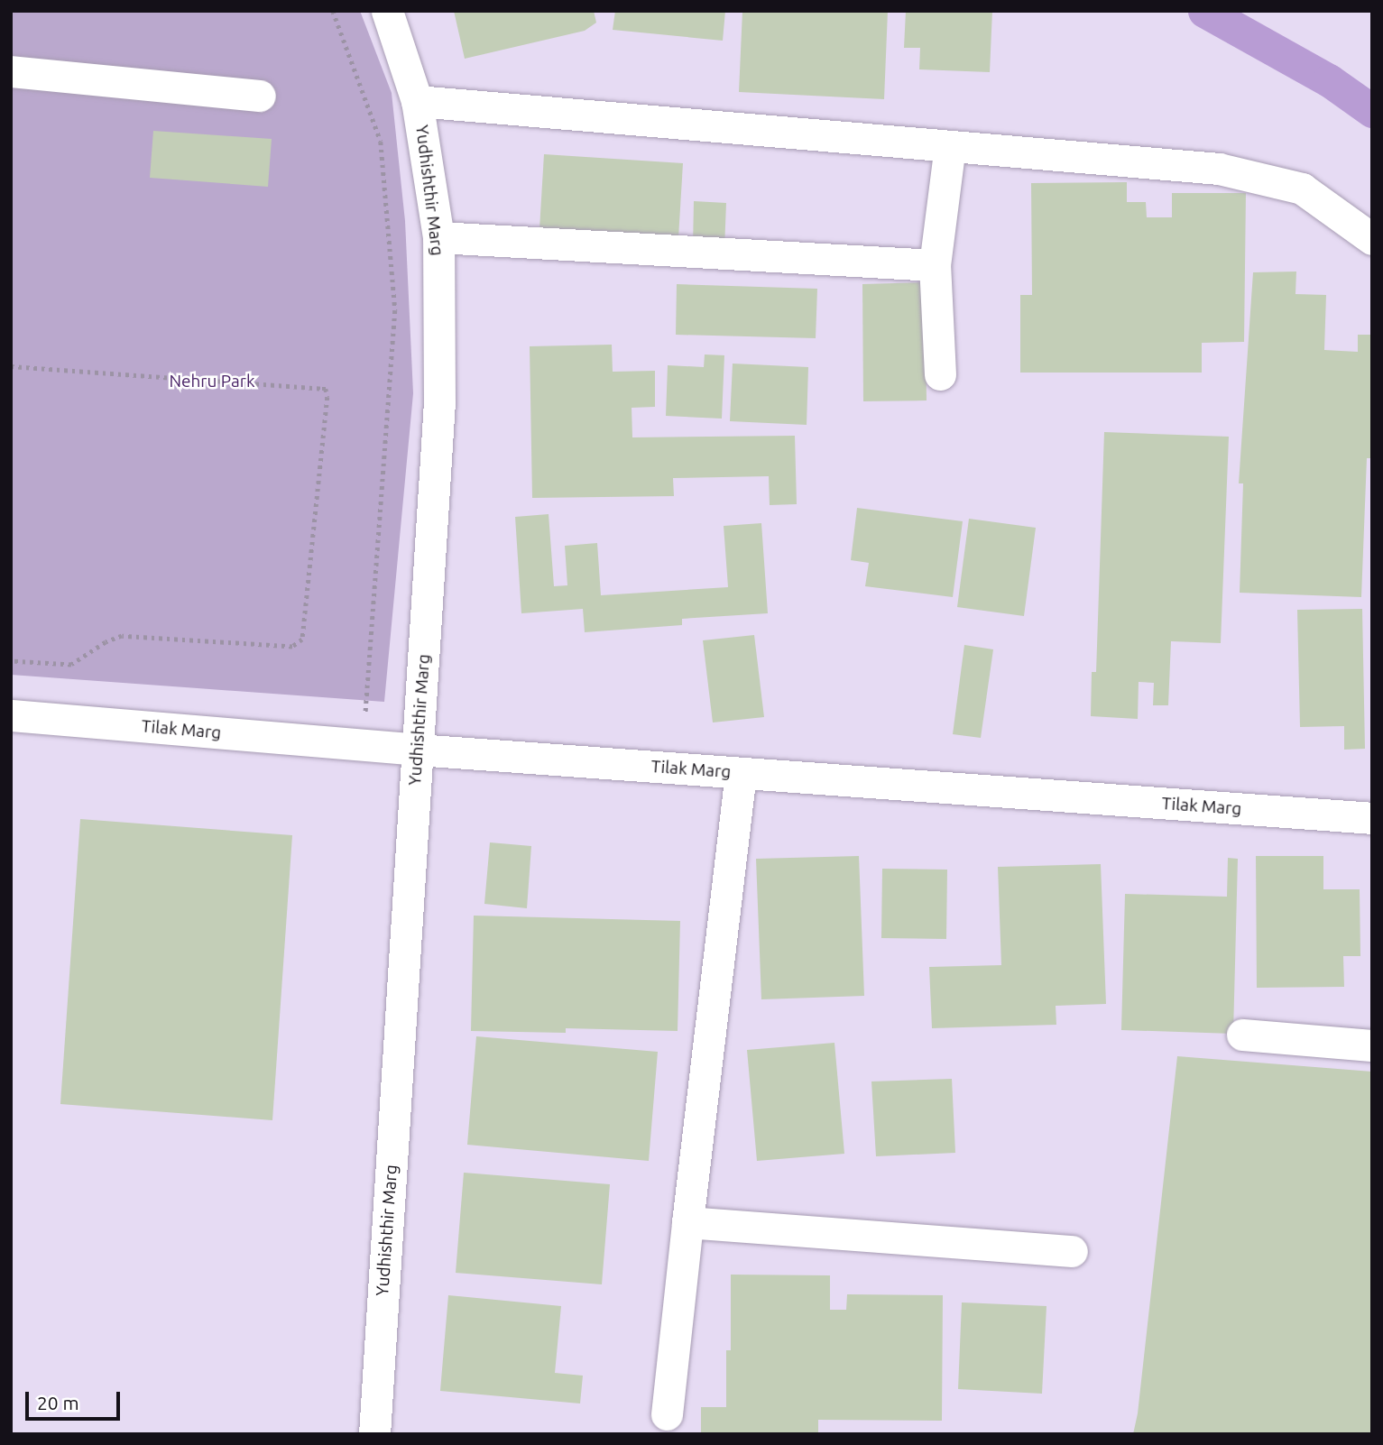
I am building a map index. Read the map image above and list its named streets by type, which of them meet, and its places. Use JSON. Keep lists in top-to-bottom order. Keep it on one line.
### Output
{"streets":{"street":["Yudhishthir Marg","Tilak Marg"]},"crossings":[["Yudhishthir Marg","Tilak Marg"]],"parks":["Nehru Park"],"scale_bar":"20 m"}
